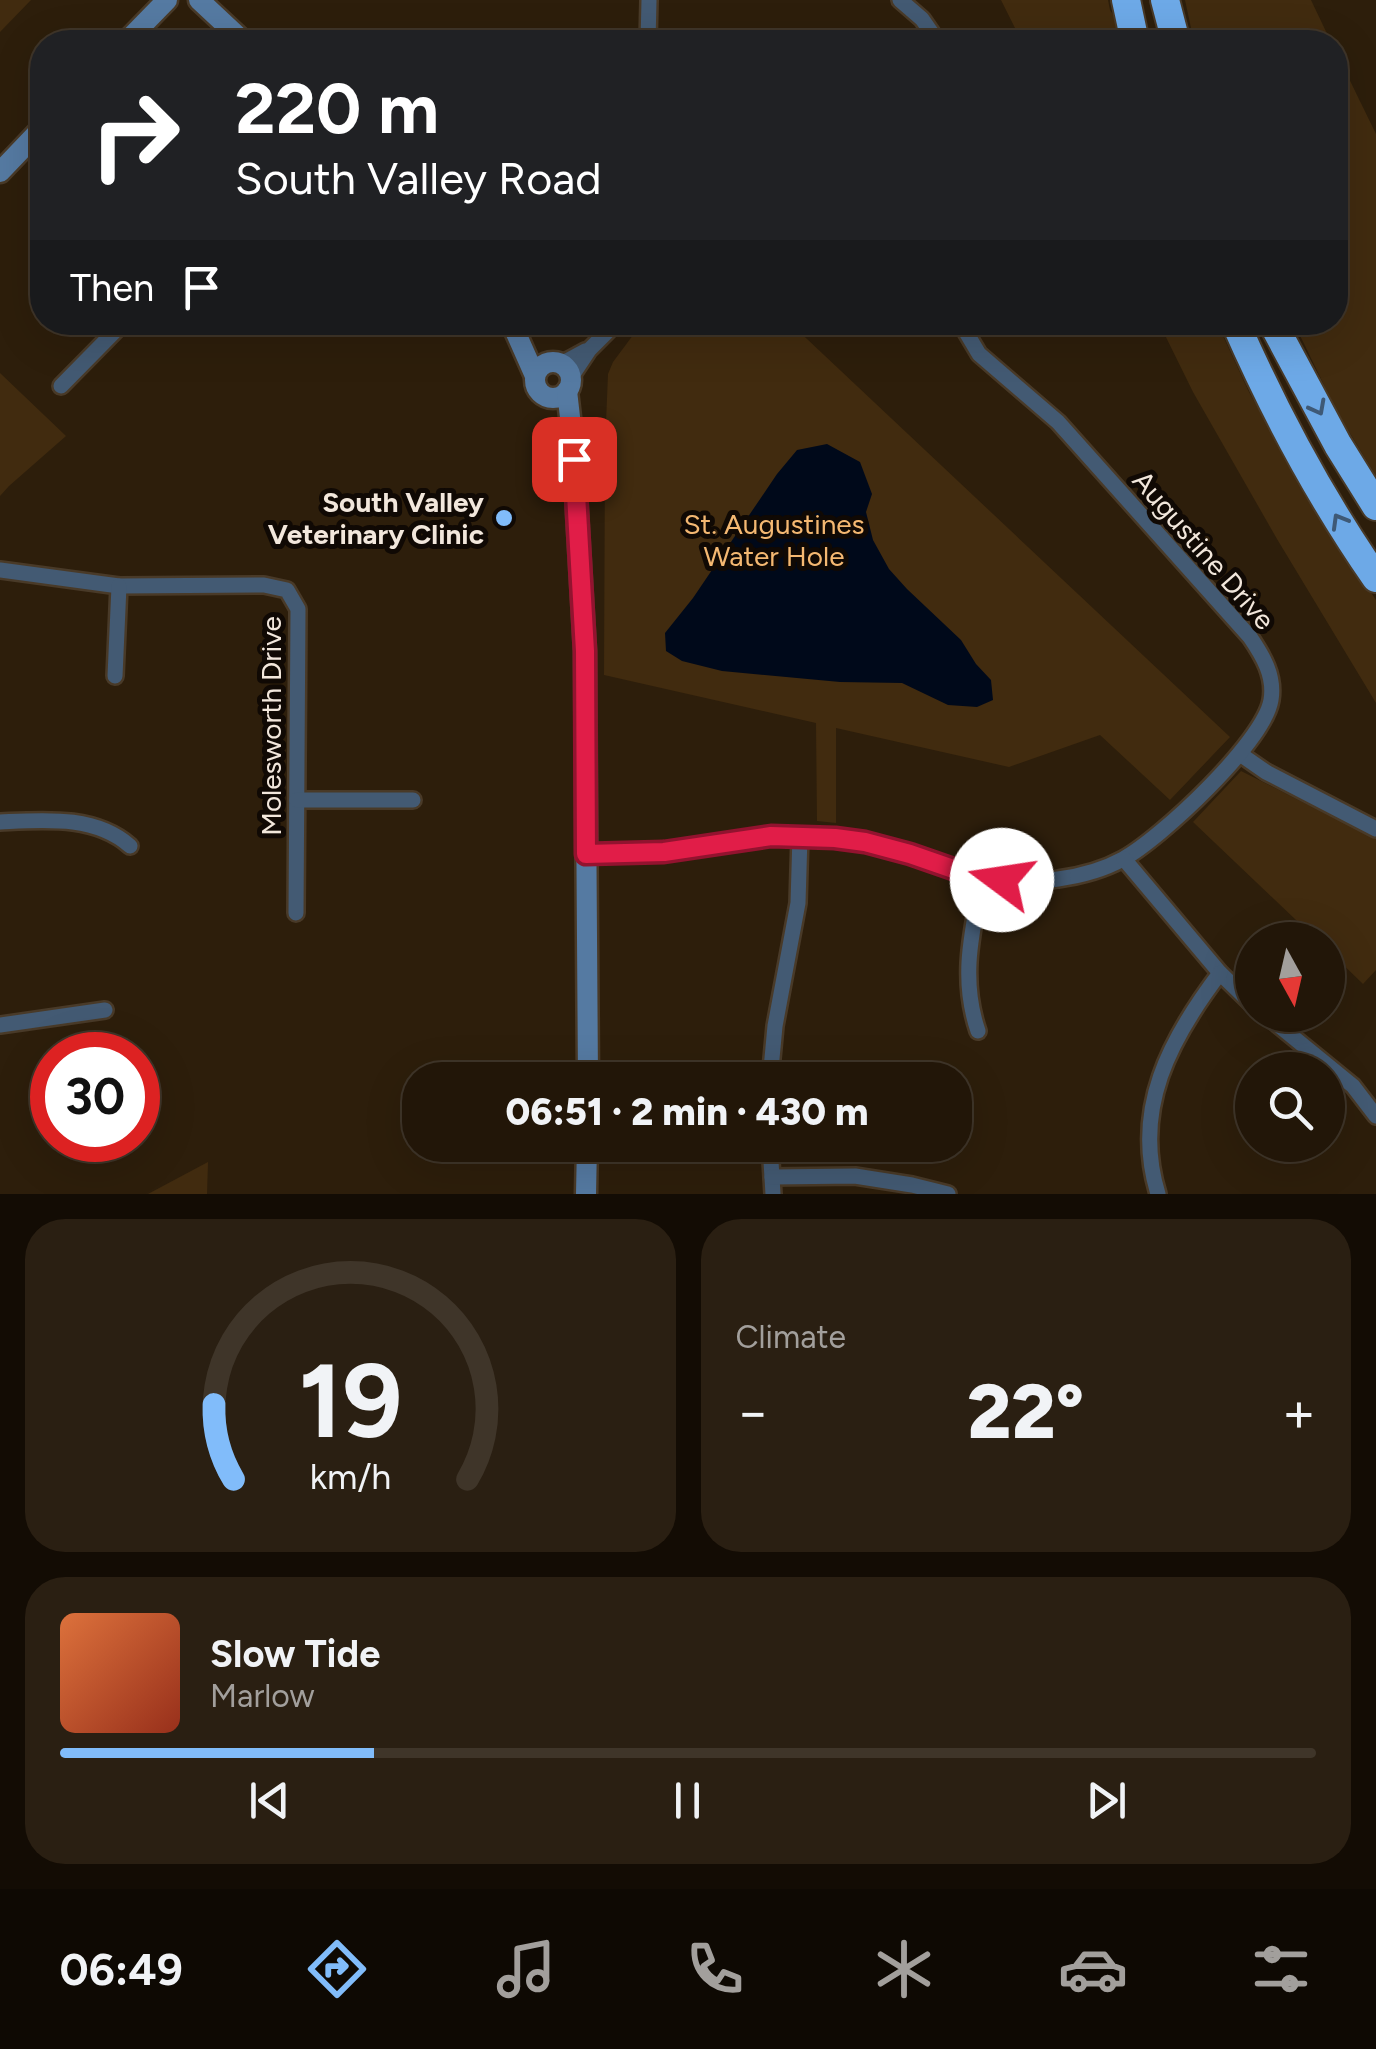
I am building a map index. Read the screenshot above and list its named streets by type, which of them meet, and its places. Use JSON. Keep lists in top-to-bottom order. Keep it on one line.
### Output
{"streets":{"street":["Augustine Drive","Molesworth Drive"]},"parks":["St. Augustines Water Hole"],"places":["South Valley Veterinary Clinic"],"north":"bottom","page":{"turn":["220 m","South Valley Road"],"then":"Then","limit":"30","trip":"06:51 · 2 min · 430 m","tile":"Climate","heat":["−","22°","+"],"song":["Slow Tide","Marlow"],"tabs":"06:49","gauge":["19","km/h"]}}
